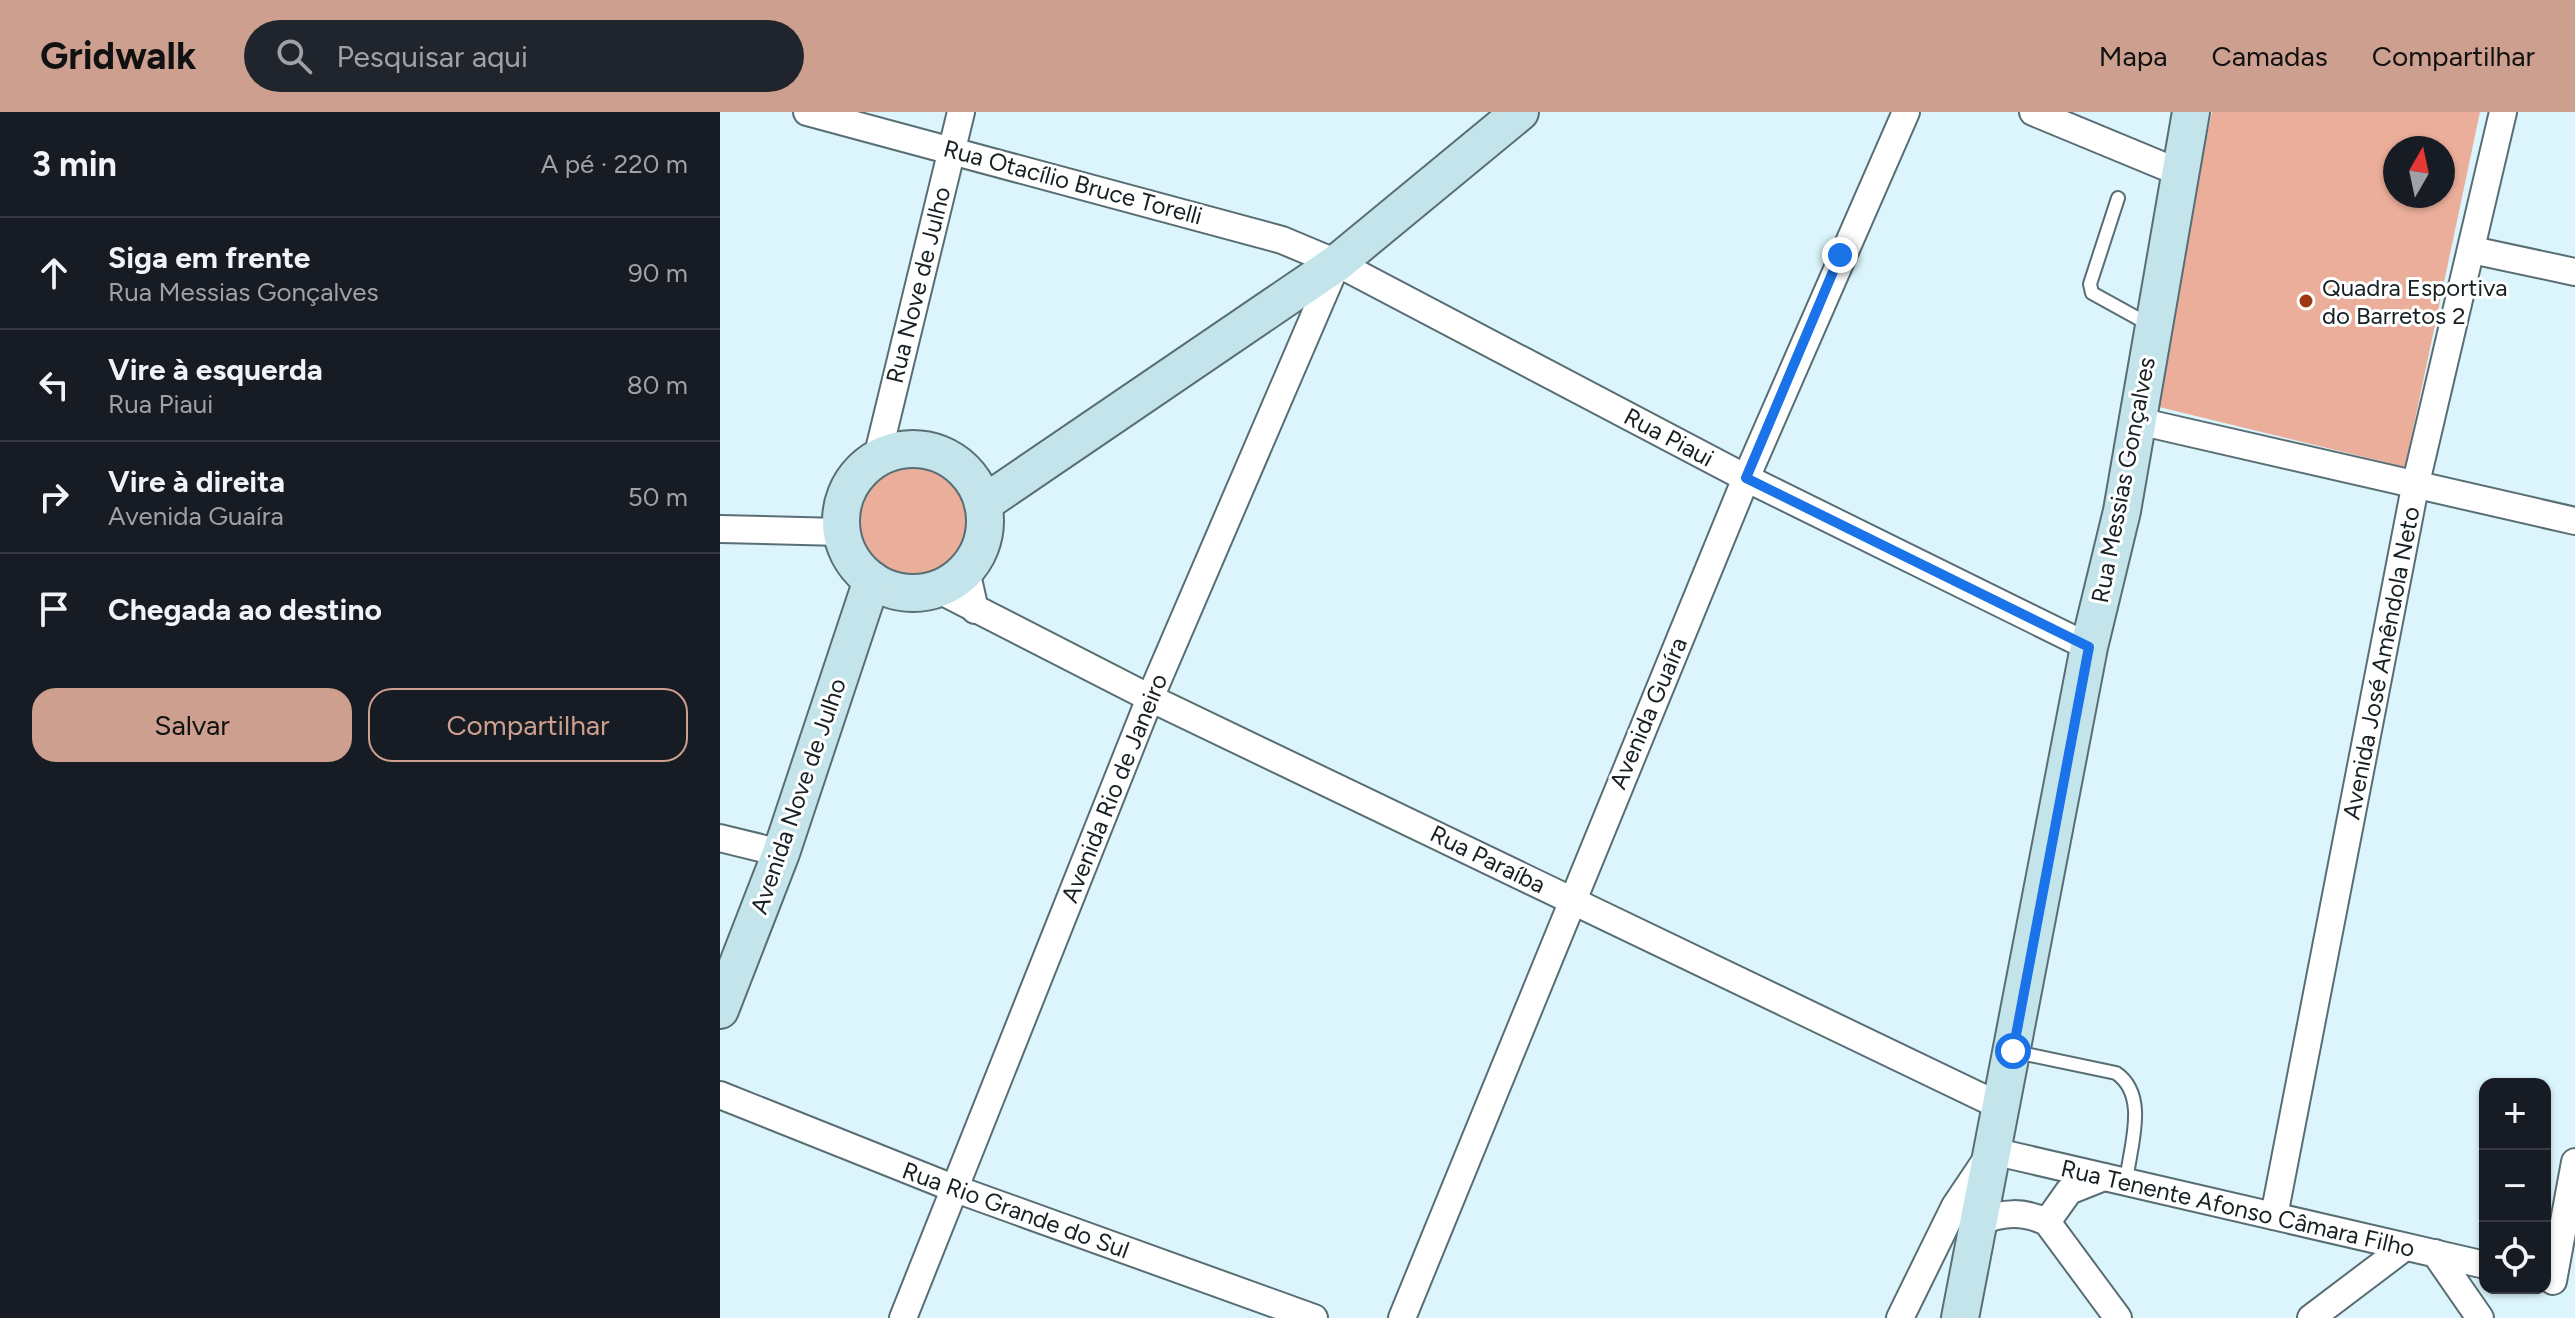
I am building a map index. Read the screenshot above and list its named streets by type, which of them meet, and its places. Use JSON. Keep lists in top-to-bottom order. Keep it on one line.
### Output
{"streets":{"street":["Rua Otacílio Bruce Torelli","Rua Nove de Julho","Rua Piaui","Rua Messias Gonçalves","Avenida José Amêndola Neto","Avenida Guaíra","Avenida Rio de Janeiro","Avenida Nove de Julho","Rua Paraíba","Rua Tenente Afonso Câmara Filho","Rua Rio Grande do Sul"]},"crossings":[["Rua Otacílio Bruce Torelli","Rua Nove de Julho"],["Rua Otacílio Bruce Torelli","Rua Piaui"],["Rua Otacílio Bruce Torelli","Avenida Rio de Janeiro"],["Rua Nove de Julho","Avenida Nove de Julho"],["Rua Nove de Julho","Rua Paraíba"],["Rua Piaui","Rua Messias Gonçalves"],["Rua Piaui","Avenida Guaíra"],["Rua Piaui","Avenida Rio de Janeiro"],["Rua Messias Gonçalves","Rua Paraíba"],["Rua Messias Gonçalves","Rua Tenente Afonso Câmara Filho"],["Avenida José Amêndola Neto","Rua Tenente Afonso Câmara Filho"],["Avenida Guaíra","Rua Paraíba"],["Avenida Rio de Janeiro","Rua Paraíba"],["Avenida Rio de Janeiro","Rua Rio Grande do Sul"],["Avenida Nove de Julho","Rua Paraíba"]],"places":["Quadra Esportiva do Barretos 2"],"north":"top","page":{"header":"Gridwalk","search":"Pesquisar aqui","nav":["Mapa","Camadas","Compartilhar"],"heading":["3 min","A pé · 220 m"],"list":[["Siga em frente","Rua Messias Gonçalves","90 m"],["Vire à esquerda","Rua Piaui","80 m"],["Vire à direita","Avenida Guaíra","50 m"],"Chegada ao destino"],"buttons":["Salvar","Compartilhar"],"map_buttons":["+","−"]}}
